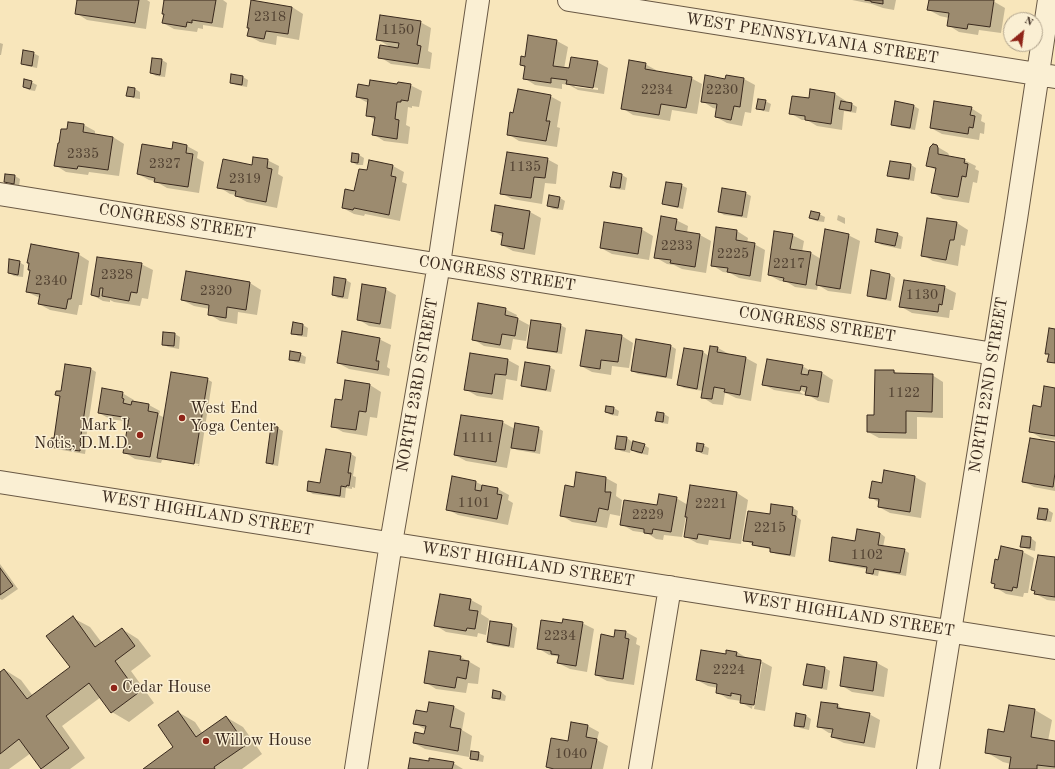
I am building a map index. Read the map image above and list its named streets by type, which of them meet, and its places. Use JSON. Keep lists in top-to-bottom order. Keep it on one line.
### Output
{"streets":{"street":["WEST PENNSYLVANIA STREET","CONGRESS STREET","NORTH 23RD STREET","NORTH 22ND STREET","WEST HIGHLAND STREET"]},"crossings":[["WEST PENNSYLVANIA STREET","NORTH 22ND STREET"],["CONGRESS STREET","NORTH 23RD STREET"],["CONGRESS STREET","NORTH 22ND STREET"],["NORTH 23RD STREET","WEST HIGHLAND STREET"],["NORTH 22ND STREET","WEST HIGHLAND STREET"]],"places":["West End Yoga Center","Mark I. Notis, D.M.D.","Cedar House","Willow House"],"house_numbers":["2318","1150","2234","2230","2335","2327","1135","2319","2233","2225","2217","2328","2340","2320","1130","1122","1111","1101","2221","2229","2215","1102","2234","2224","1040"],"north":"top right"}
